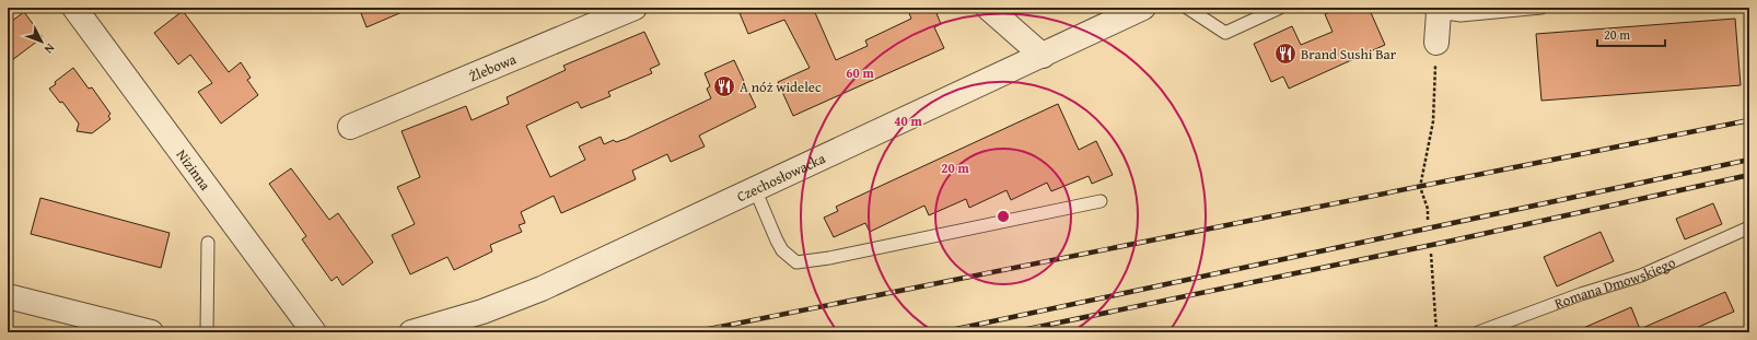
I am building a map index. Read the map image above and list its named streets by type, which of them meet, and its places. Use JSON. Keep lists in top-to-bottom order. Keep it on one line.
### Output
{"streets":{"street":["Żlebowa","Nizinna","Czechosłowacka"],"lane":["Romana Dmowskiego"]},"places":{"restaurant":["Brand Sushi Bar","A nóż widelec"]},"scale_bar":"20 m","north":"bottom right","rings":["60 m","40 m","20 m"]}
